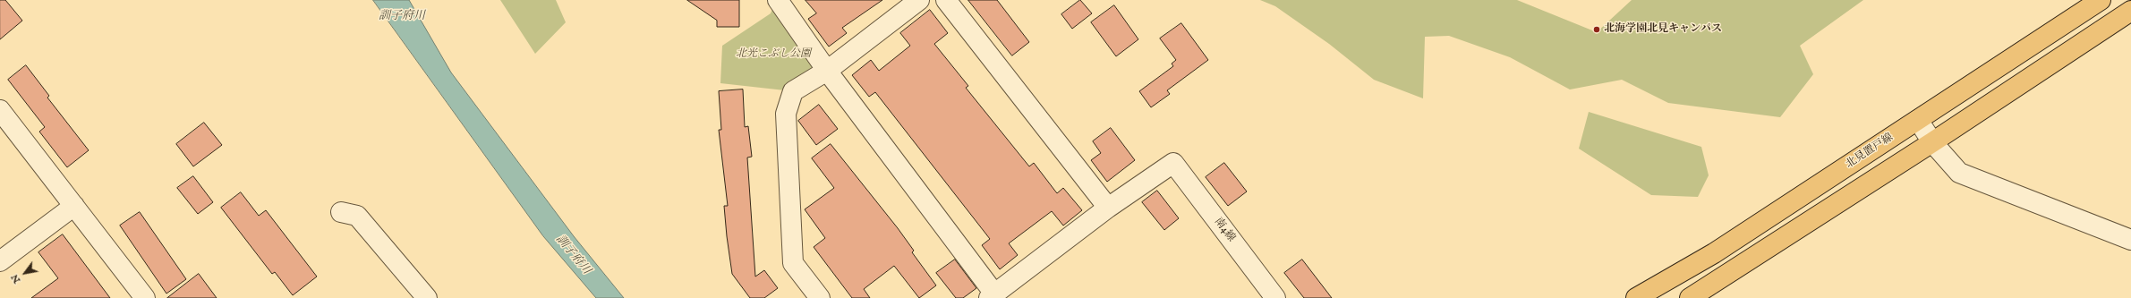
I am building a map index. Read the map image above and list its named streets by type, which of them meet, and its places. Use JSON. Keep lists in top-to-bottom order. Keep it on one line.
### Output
{"streets":{"main road":["北見置戸線"],"street":["南4線"]},"water":["訓子府川"],"parks":["北光こぶし公園"],"places":["北海学園北見キャンパス"],"north":"bottom left"}
